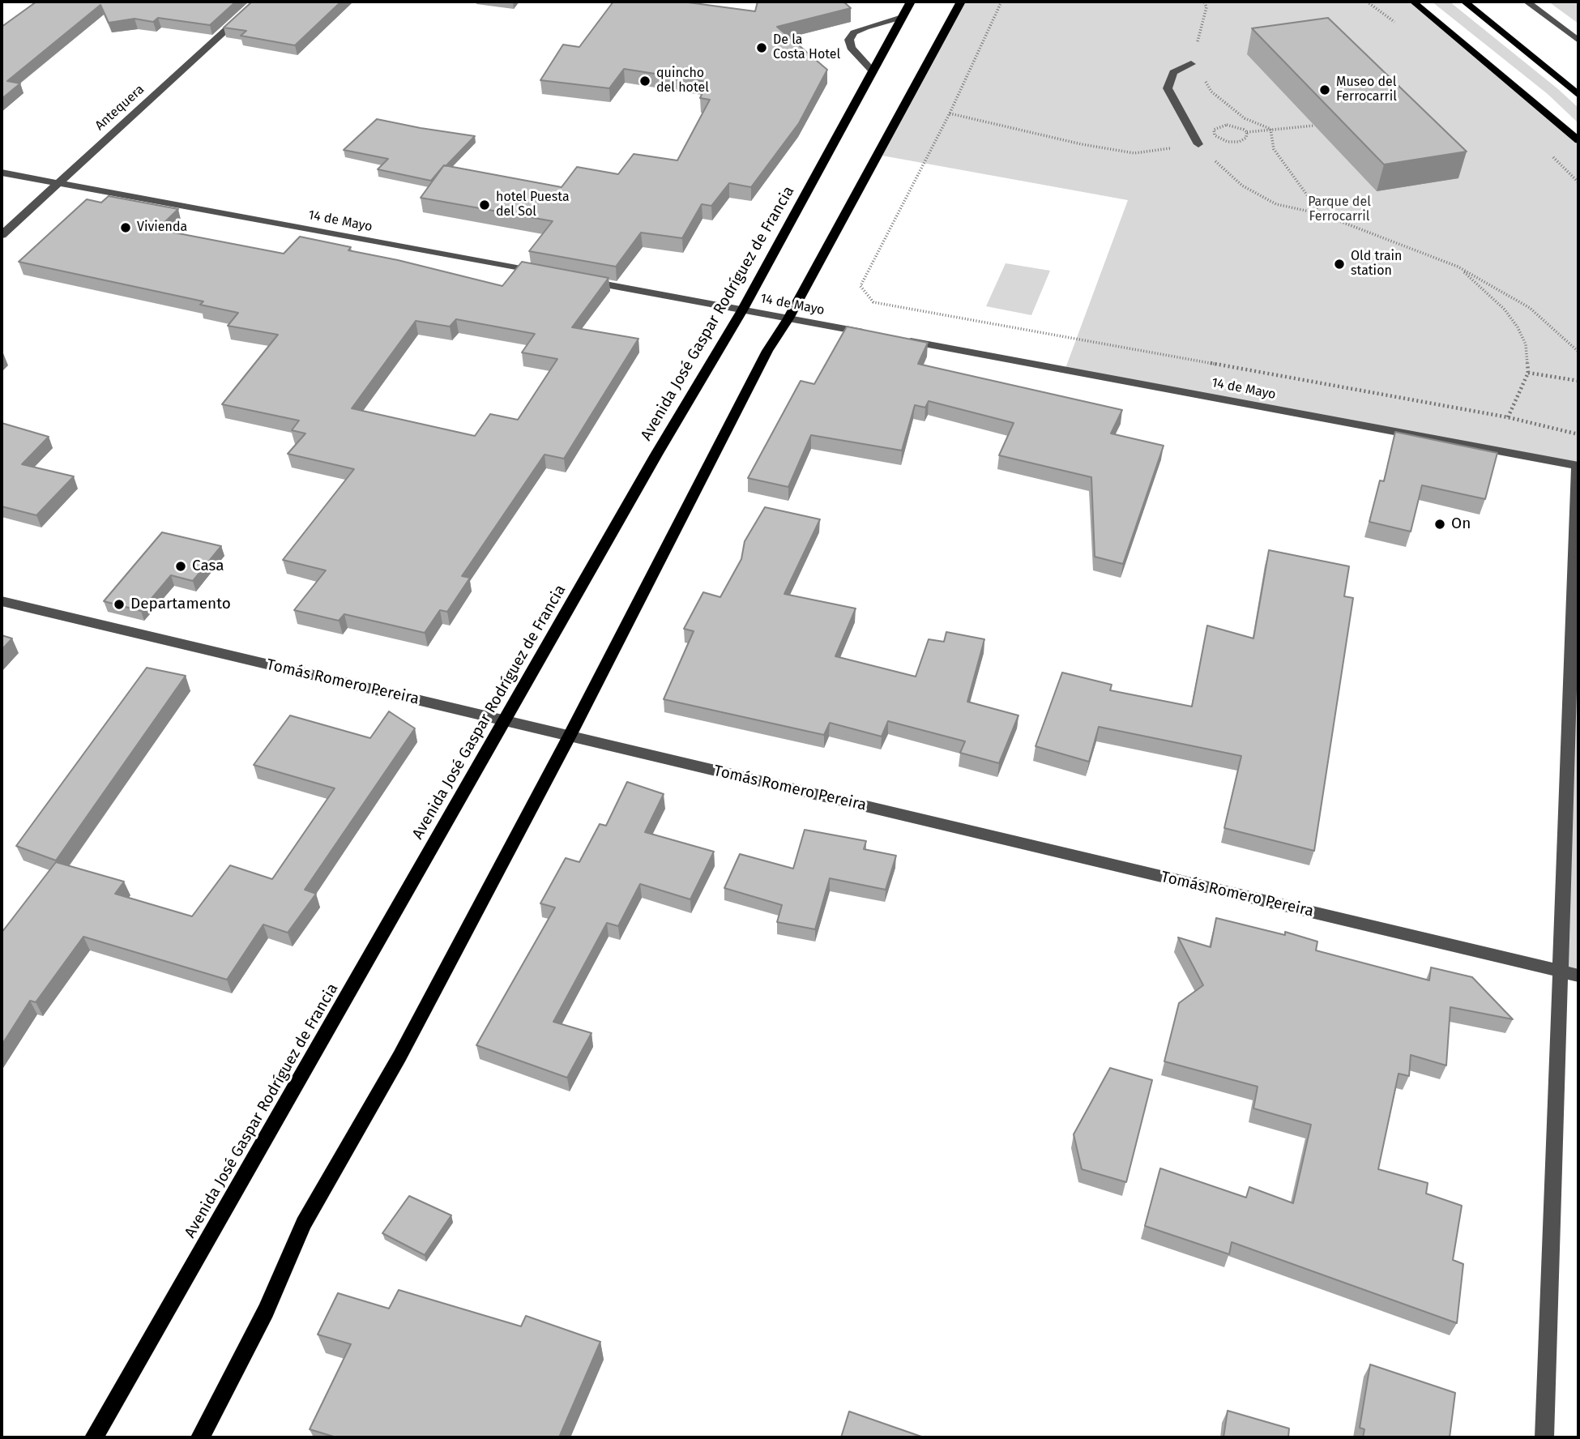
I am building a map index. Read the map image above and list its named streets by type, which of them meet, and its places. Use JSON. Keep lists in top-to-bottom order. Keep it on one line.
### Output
{"streets":{"main road":["Avenida José Gaspar Rodríguez de Francia"],"street":["Antequera","14 de Mayo","Tomás Romero Pereira"]},"crossings":[["Antequera","14 de Mayo"],["14 de Mayo","Avenida José Gaspar Rodríguez de Francia"],["Avenida José Gaspar Rodríguez de Francia","Tomás Romero Pereira"]],"parks":["Parque del Ferrocarril"],"places":["De la Costa Hotel","quincho del hotel","Museo del Ferrocarril","hotel Puesta del Sol","Vivienda","Old train station","On","Casa","Departamento"]}
